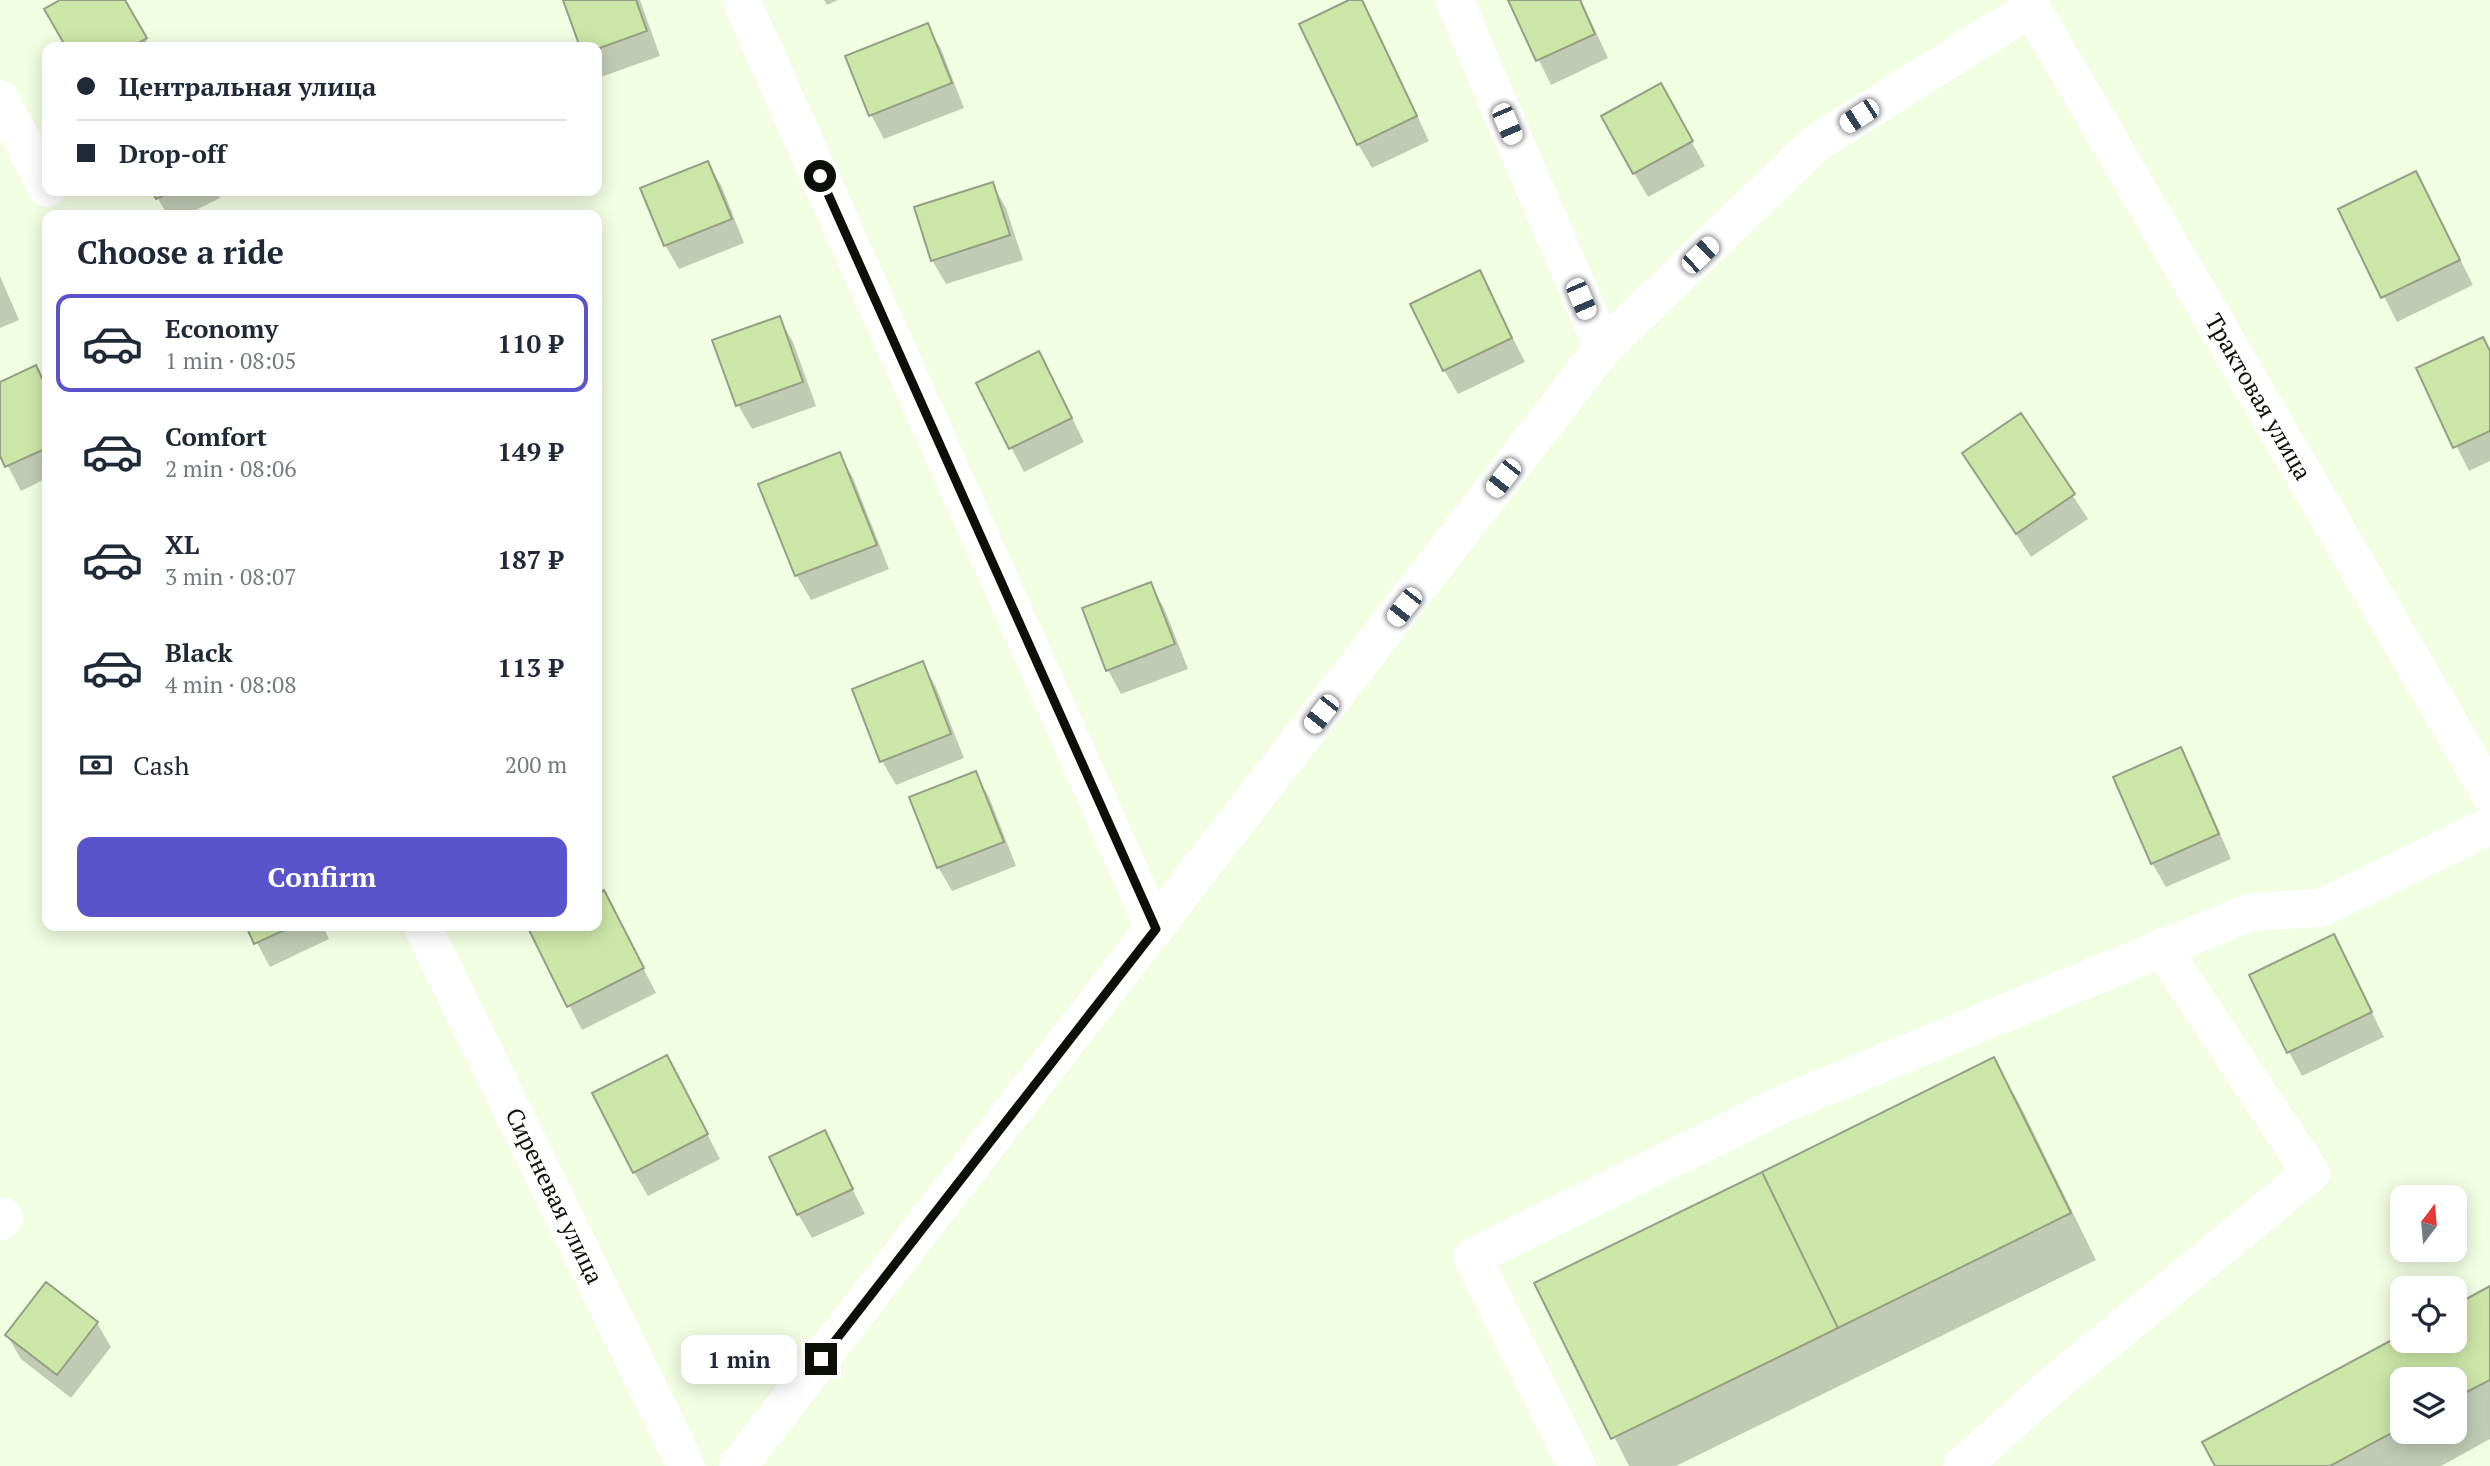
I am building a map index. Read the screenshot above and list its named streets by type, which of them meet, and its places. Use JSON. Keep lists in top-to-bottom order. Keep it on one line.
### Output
{"streets":{"street":["Трактовая улица","Сиреневая улица"]},"north":"top","page":{"banner":["Центральная улица","Drop-off"],"heading":"Choose a ride","list":[{"name":"Economy","note":"1 min · 08:05","value":"110 ₽"},{"name":"Comfort","note":"2 min · 08:06","value":"149 ₽"},{"name":"XL","note":"3 min · 08:07","value":"187 ₽"},{"name":"Black","note":"4 min · 08:08","value":"113 ₽"}],"pay":["Cash","200 m"],"buttons":"Confirm","bubble":"1 min"}}
